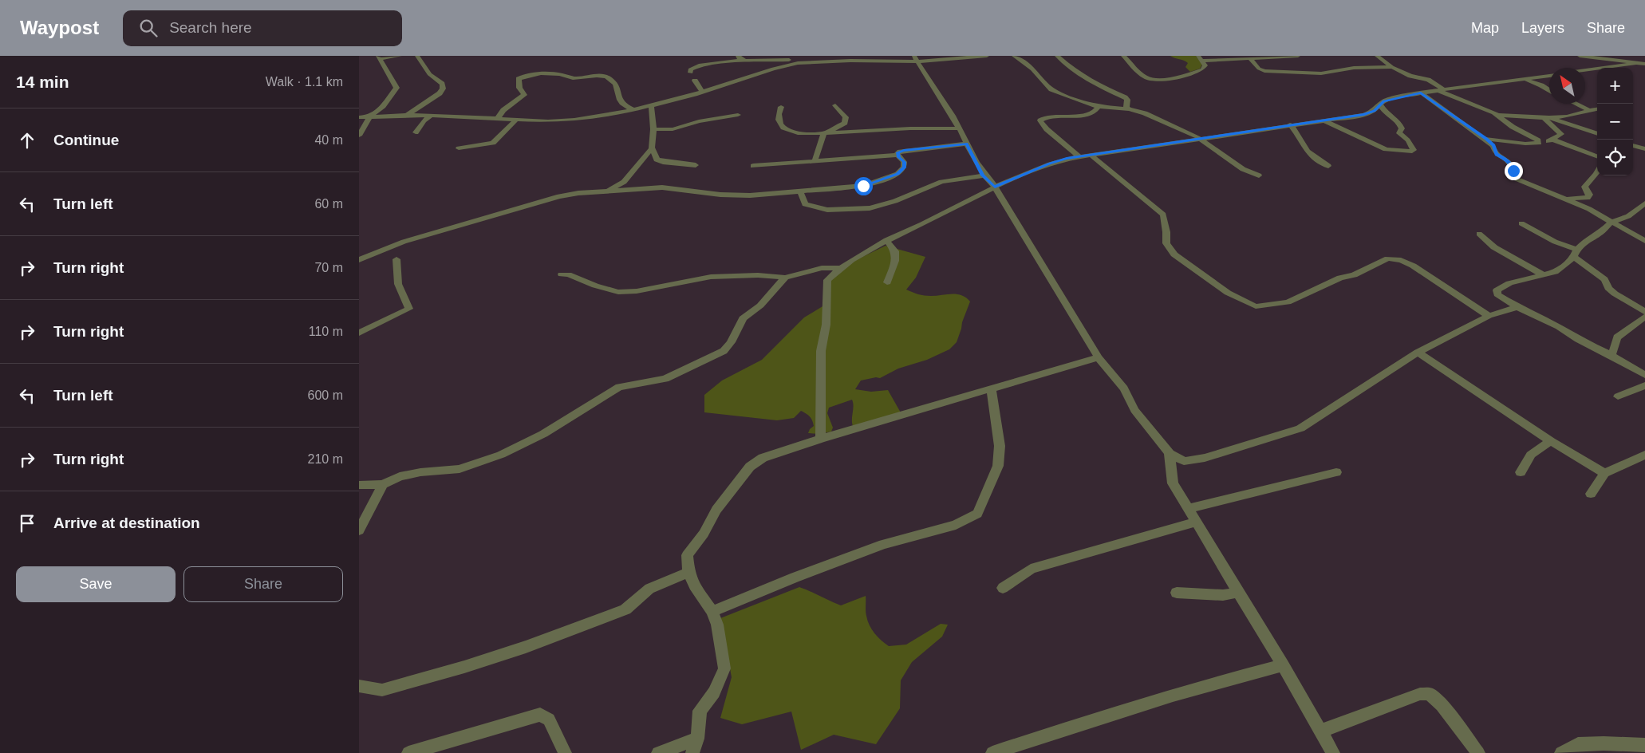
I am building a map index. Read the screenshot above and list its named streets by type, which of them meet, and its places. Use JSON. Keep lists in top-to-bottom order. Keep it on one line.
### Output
{"north":"top left","page":{"header":"Waypost","search":"Search here","nav":["Map","Layers","Share"],"heading":["14 min","Walk · 1.1 km"],"map_buttons":["+","−"],"list":[["Continue","40 m"],["Turn left","60 m"],["Turn right","70 m"],["Turn right","110 m"],["Turn left","600 m"],["Turn right","210 m"],"Arrive at destination"],"buttons":["Save","Share"]}}
